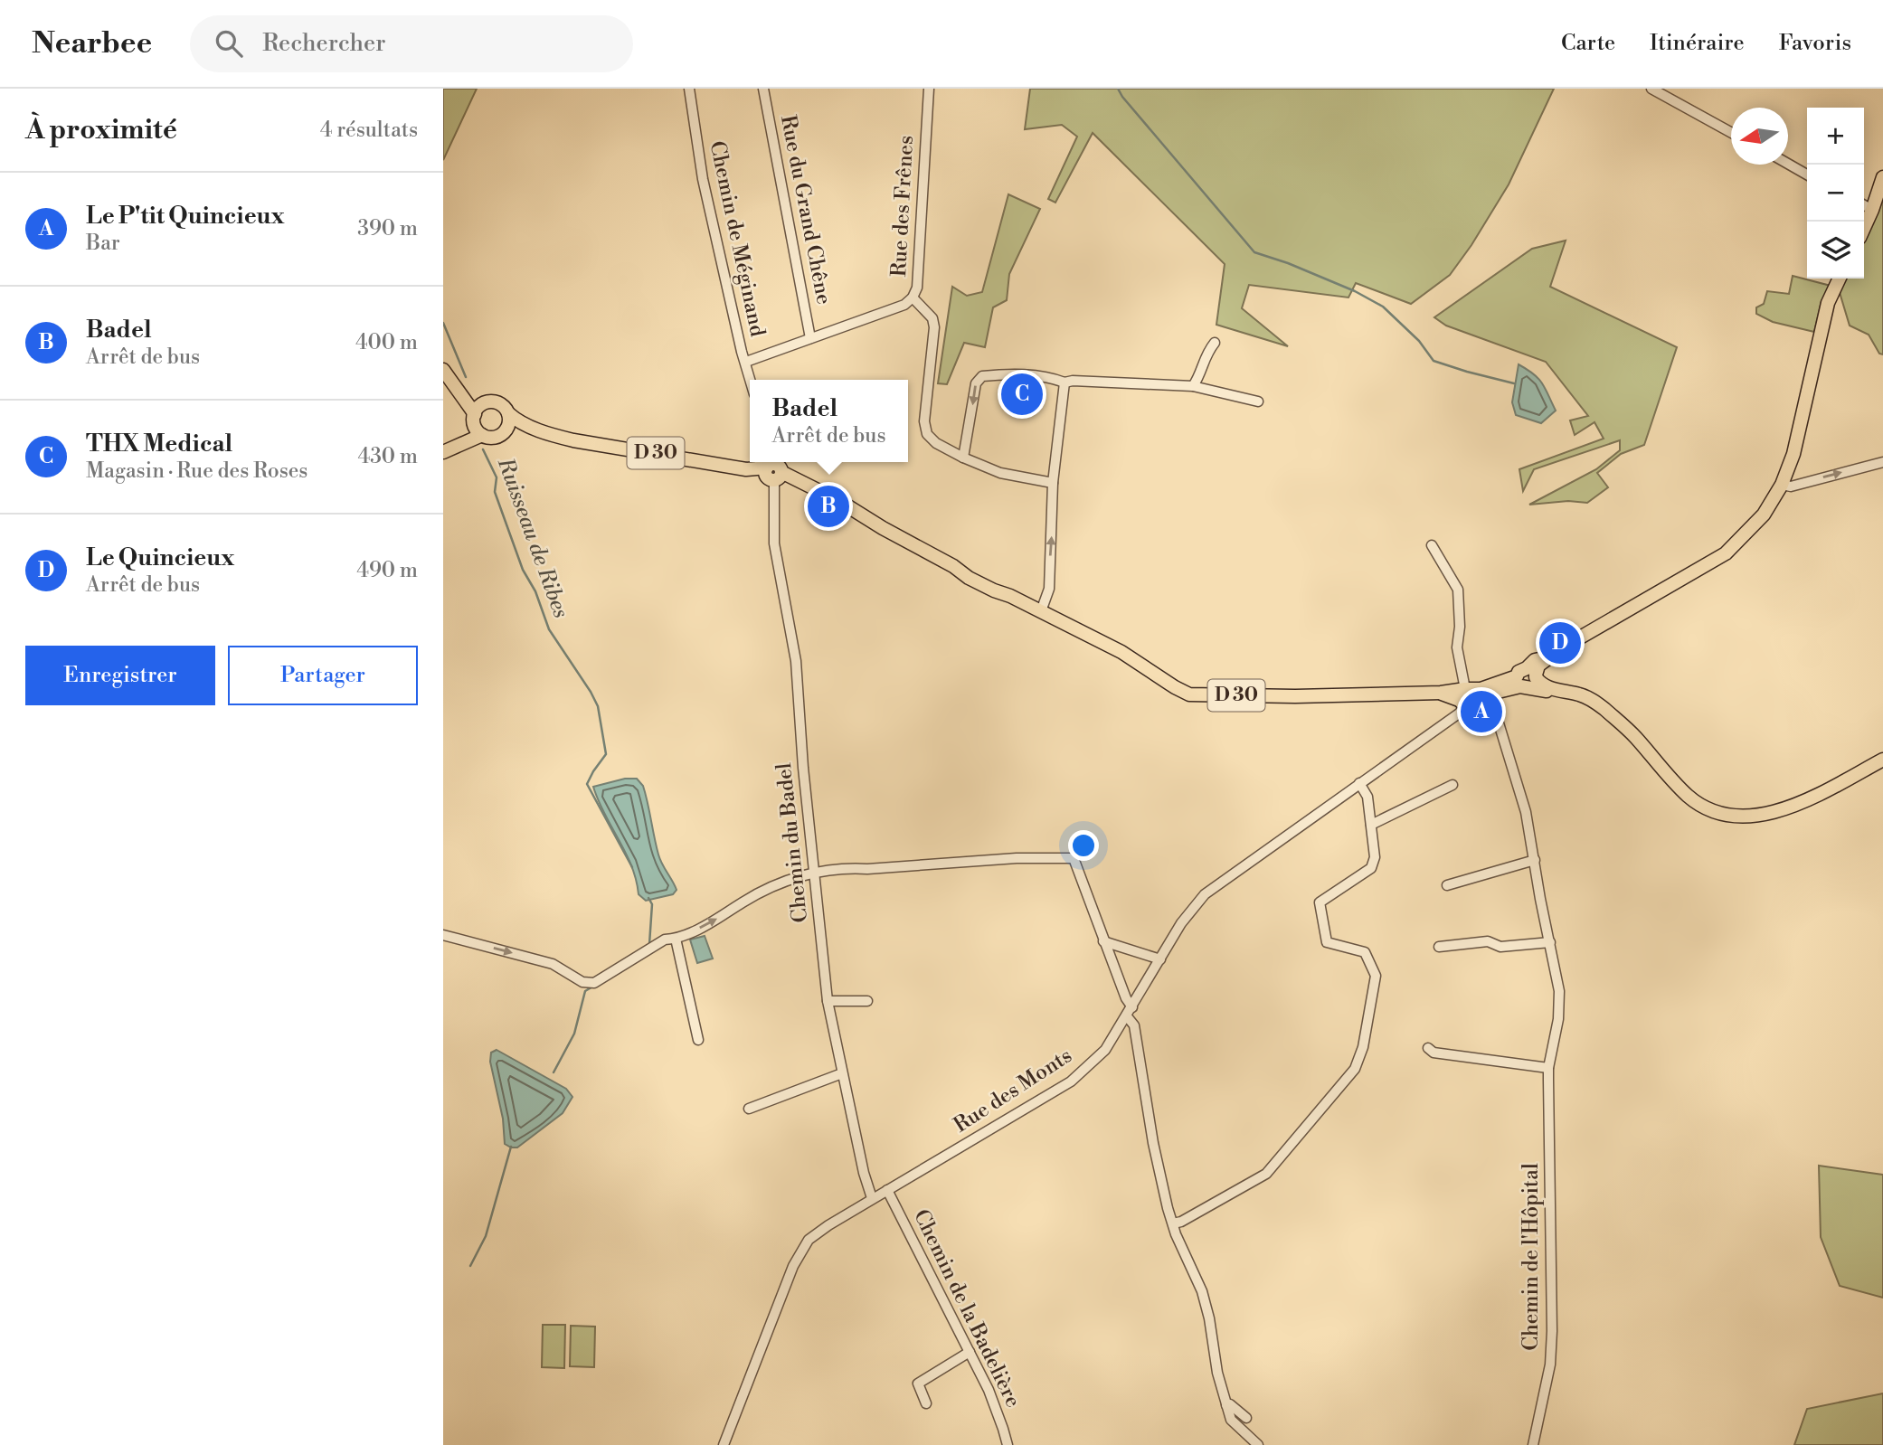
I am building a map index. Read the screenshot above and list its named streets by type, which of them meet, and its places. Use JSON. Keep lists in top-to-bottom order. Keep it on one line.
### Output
{"streets":{"main road":["D 30"],"street":["Rue des Frênes","Rue du Grand Chêne","Chemin de Méginand","Chemin du Badel","Rue des Monts","Chemin de l'Hôpital","Chemin de la Badelière"]},"crossings":[["Rue des Frênes","Rue du Grand Chêne"],["Rue des Frênes","Chemin de Méginand"],["D 30","Chemin du Badel"],["D 30","Rue des Monts"],["D 30","Chemin de l'Hôpital"],["Chemin du Badel","Rue des Monts"],["Rue des Monts","Chemin de la Badelière"]],"water":["Ruisseau de Ribes"],"north":"left","page":{"header":"Nearbee","search":"Rechercher","nav":["Carte","Itinéraire","Favoris"],"heading":["À proximité","4 résultats"],"map_buttons":["+","−"],"list":[{"mark":"A","name":"Le P'tit Quincieux","note":"Bar","value":"390 m"},{"mark":"B","name":"Badel","note":"Arrêt de bus","value":"400 m"},{"mark":"C","name":"THX Medical","note":"Magasin · Rue des Roses","value":"430 m"},{"mark":"D","name":"Le Quincieux","note":"Arrêt de bus","value":"490 m"}],"pins":["C","B","D","A"],"popup":["Badel","Arrêt de bus"],"buttons":["Enregistrer","Partager"]}}
